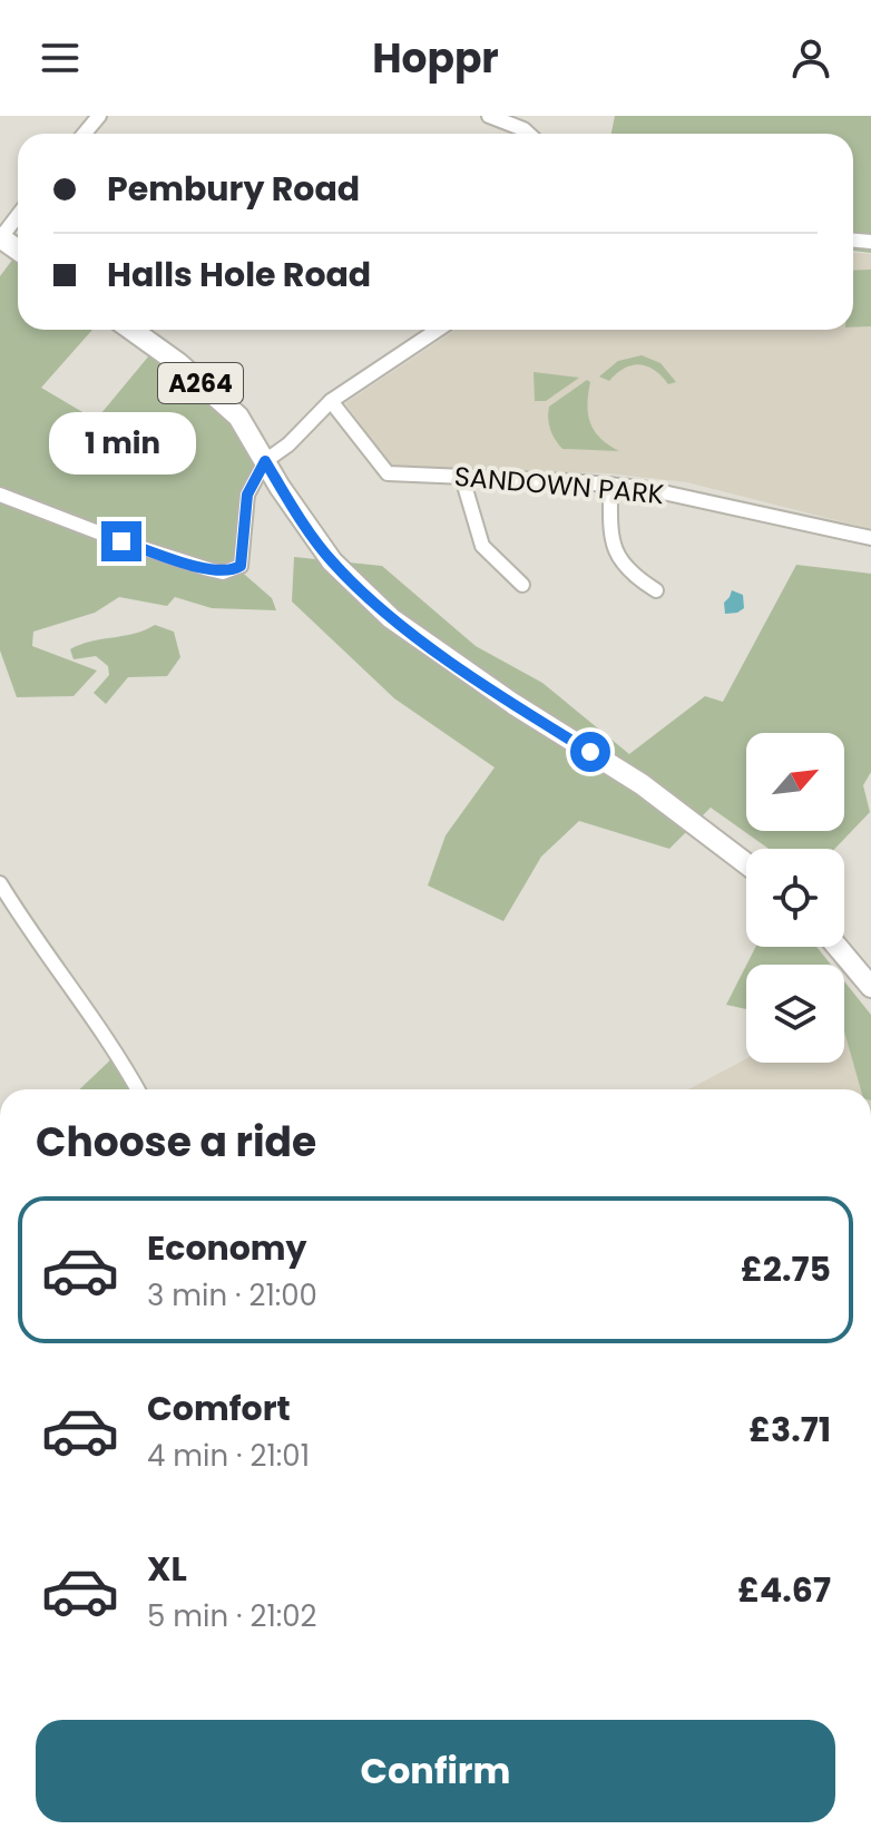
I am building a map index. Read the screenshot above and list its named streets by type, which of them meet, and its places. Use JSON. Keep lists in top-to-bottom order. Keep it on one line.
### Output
{"streets":{"main road":["A264"],"street":["SANDOWN PARK"]},"north":"top right","page":{"header":"Hoppr","banner":["Pembury Road","Halls Hole Road"],"bubble":"1 min","heading":"Choose a ride","list":[{"name":"Economy","note":"3 min · 21:00","value":"£2.75"},{"name":"Comfort","note":"4 min · 21:01","value":"£3.71"},{"name":"XL","note":"5 min · 21:02","value":"£4.67"}],"buttons":"Confirm"}}
